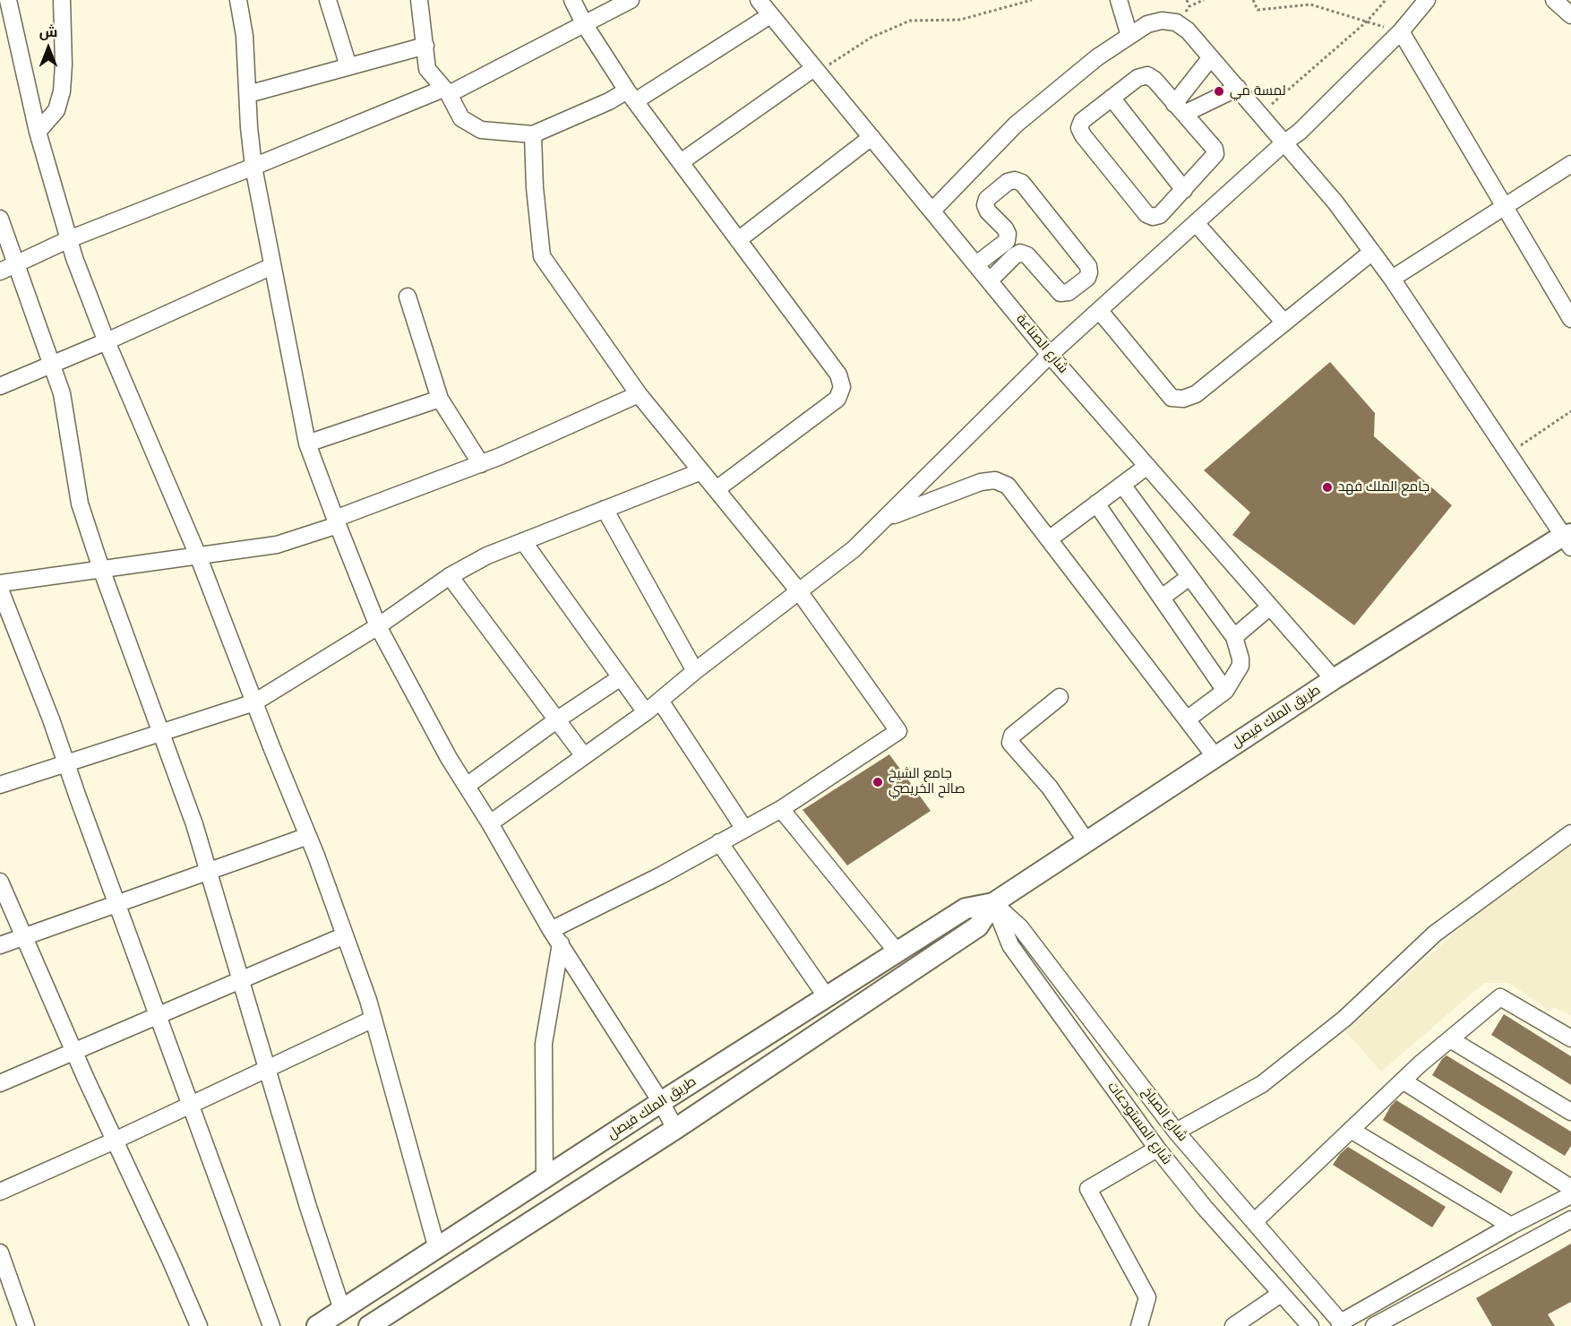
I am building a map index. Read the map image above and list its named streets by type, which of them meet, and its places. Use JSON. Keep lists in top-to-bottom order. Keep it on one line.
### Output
{"streets":{"main road":["طريق الملك فيصل"],"street":["شارع الصناعة","شارع الصباخ","شارع المستودعات"]},"crossings":[["شارع الصناعة","طريق الملك فيصل"],["طريق الملك فيصل","شارع الصباخ"],["طريق الملك فيصل","شارع المستودعات"],["شارع الصباخ","شارع المستودعات"]],"places":["لمسة مي","جامع الملك فهد","جامع الشيخ صالح الخريصي"],"north":"top"}
